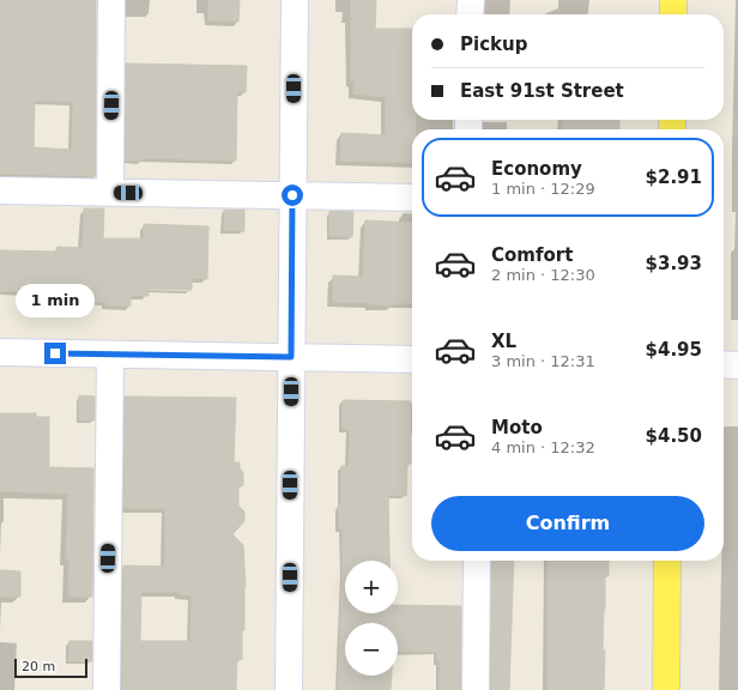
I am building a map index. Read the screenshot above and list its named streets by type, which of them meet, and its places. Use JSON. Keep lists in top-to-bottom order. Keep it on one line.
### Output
{"scale_bar":"20 m","page":{"banner":["Pickup","East 91st Street"],"list":[{"name":"Economy","note":"1 min · 12:29","value":"$2.91"},{"name":"Comfort","note":"2 min · 12:30","value":"$3.93"},{"name":"XL","note":"3 min · 12:31","value":"$4.95"},{"name":"Moto","note":"4 min · 12:32","value":"$4.50"}],"bubble":"1 min","buttons":"Confirm","map_buttons":["+","−"],"scale":"20 m"}}
